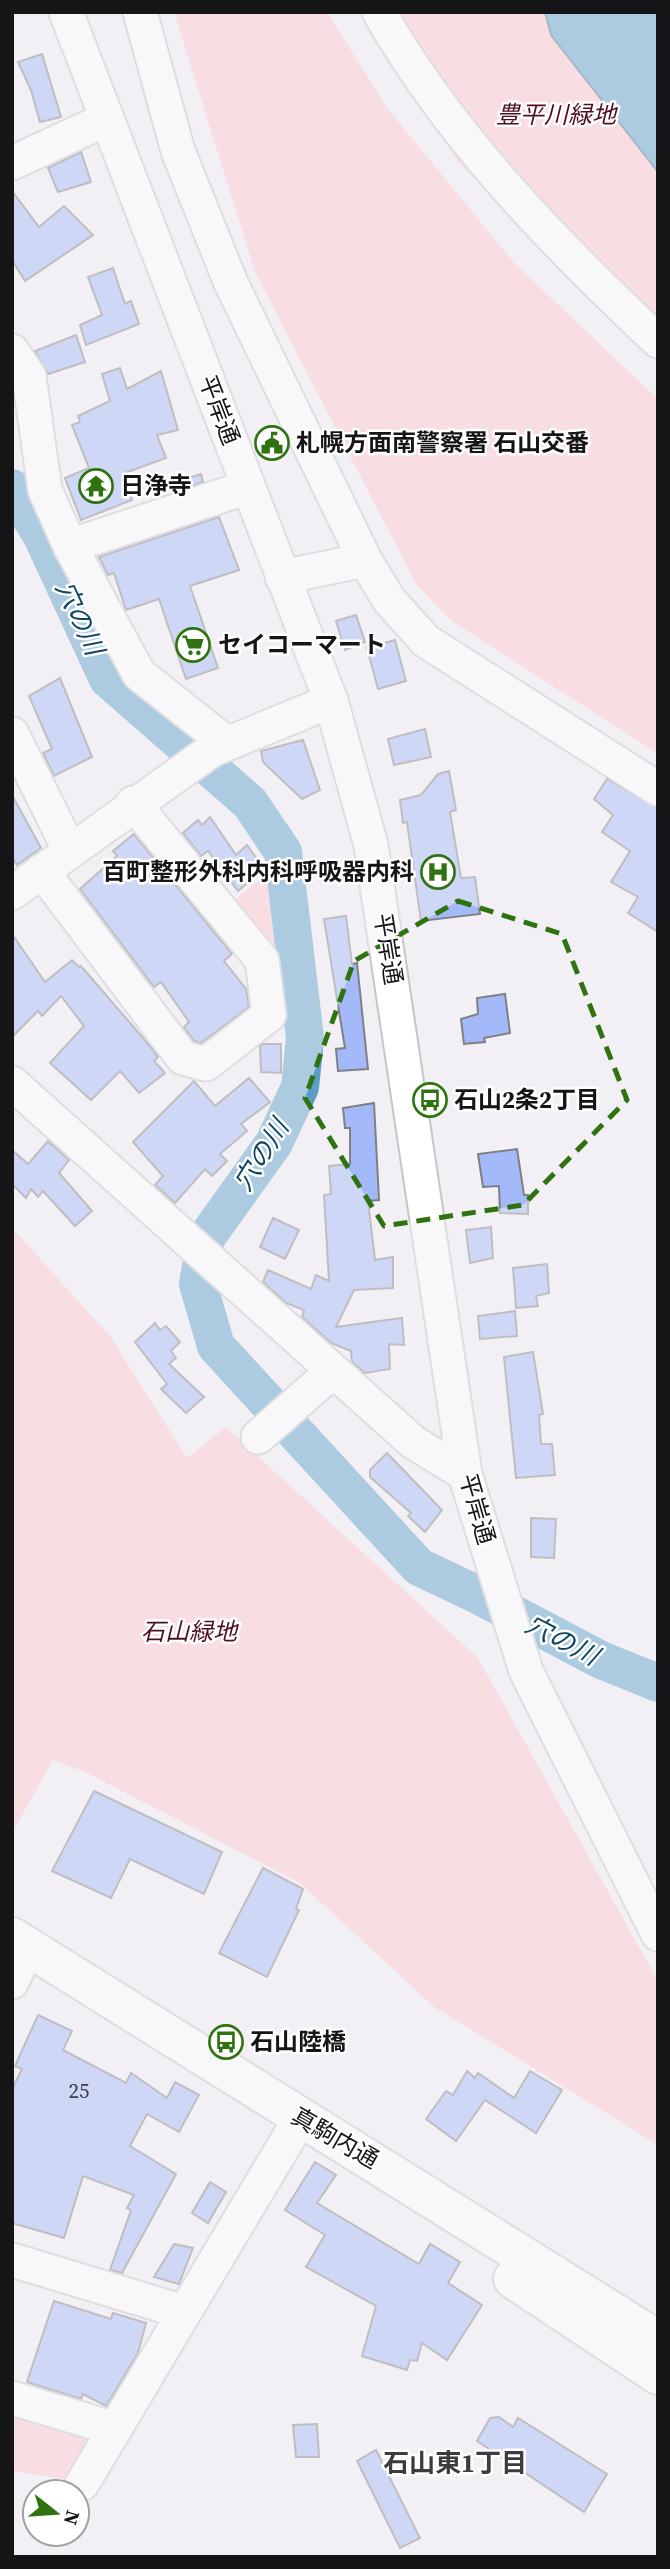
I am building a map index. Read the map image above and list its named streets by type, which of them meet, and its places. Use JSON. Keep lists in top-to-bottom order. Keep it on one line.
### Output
{"streets":{"highway":["真駒内通"],"street":["平岸通"]},"districts":["石山東1丁目"],"water":["穴の川"],"parks":["豊平川緑地","石山緑地"],"places":{"public building":["札幌方面南警察署 石山交番"],"temple":["日浄寺"],"supermarket":["セイコーマート"],"hospital":["百町整形外科内科呼吸器内科"],"bus stop":["石山2条2丁目","石山陸橋"]},"house_numbers":["25"],"north":"right"}
